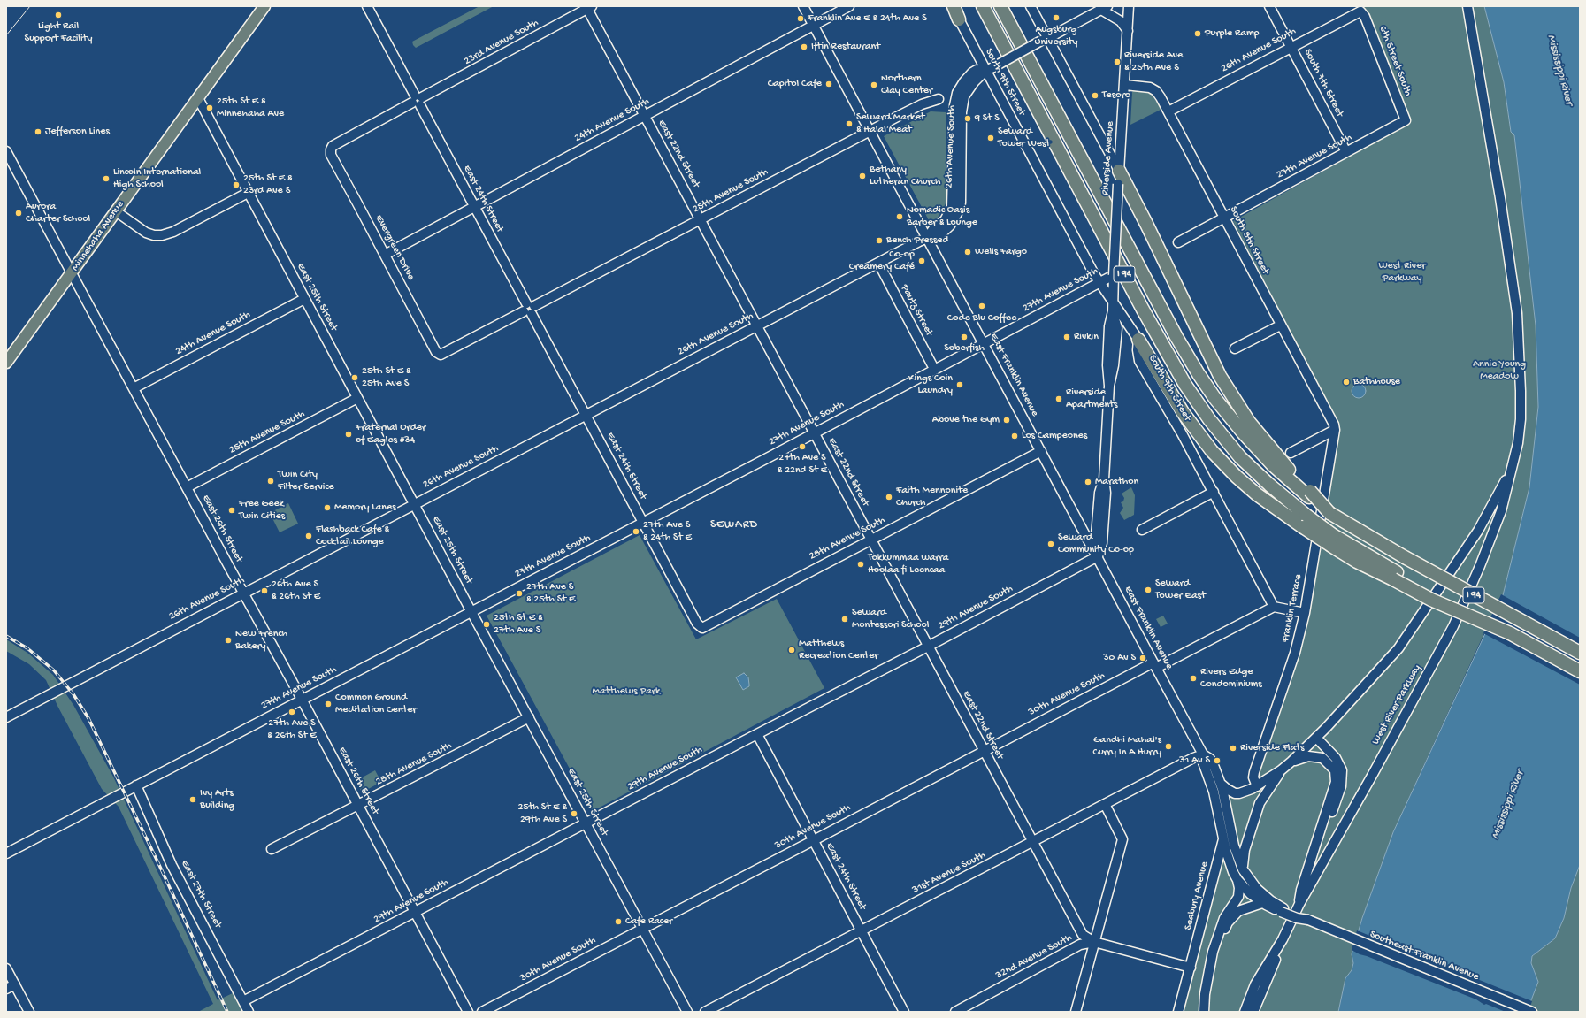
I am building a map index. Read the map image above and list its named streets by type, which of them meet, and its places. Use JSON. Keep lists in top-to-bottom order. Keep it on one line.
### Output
{"streets":{"highway":["I 94"],"main road":["Minnehaha Avenue"],"street":["23rd Avenue South","26th Avenue South","6th Street South","South 9th Street","South 7th Street","24th Avenue South","East 22nd Street","27th Avenue South","Riverside Avenue","25th Avenue South","East 24th Street","South 8th Street","Evergreen Drive","East 25th Street","Pautz Street","East Franklin Avenue","East 26th Street","28th Avenue South","29th Avenue South","Franklin Terrace","30th Avenue South","West River Parkway","31st Avenue South","East 27th Street","Seabury Avenue","Southeast Franklin Avenue","32nd Avenue South"]},"crossings":[["23rd Avenue South","East 22nd Street"],["23rd Avenue South","East 24th Street"],["23rd Avenue South","Evergreen Drive"],["26th Avenue South","6th Street South"],["26th Avenue South","South 9th Street"],["26th Avenue South","South 7th Street"],["26th Avenue South","East 22nd Street"],["26th Avenue South","East 24th Street"],["26th Avenue South","South 8th Street"],["26th Avenue South","East 25th Street"],["26th Avenue South","Pautz Street"],["26th Avenue South","East Franklin Avenue"],["26th Avenue South","East 26th Street"],["6th Street South","27th Avenue South"],["South 9th Street","27th Avenue South"],["South 9th Street","Riverside Avenue"],["South 9th Street","30th Avenue South"],["South 7th Street","27th Avenue South"],["24th Avenue South","East 22nd Street"],["24th Avenue South","East 24th Street"],["24th Avenue South","Evergreen Drive"],["24th Avenue South","East 25th Street"],["24th Avenue South","East Franklin Avenue"],["24th Avenue South","East 26th Street"],["East 22nd Street","27th Avenue South"],["East 22nd Street","25th Avenue South"],["East 22nd Street","28th Avenue South"],["East 22nd Street","29th Avenue South"],["East 22nd Street","30th Avenue South"],["East 22nd Street","31st Avenue South"],["East 22nd Street","32nd Avenue South"],["27th Avenue South","Riverside Avenue"],["27th Avenue South","East 24th Street"],["27th Avenue South","South 8th Street"],["27th Avenue South","East 25th Street"],["27th Avenue South","Pautz Street"],["27th Avenue South","East Franklin Avenue"],["27th Avenue South","East 26th Street"],["27th Avenue South","East 27th Street"],["Riverside Avenue","South 8th Street"],["Riverside Avenue","East Franklin Avenue"],["Riverside Avenue","29th Avenue South"],["25th Avenue South","East 24th Street"],["25th Avenue South","Evergreen Drive"],["25th Avenue South","East 25th Street"],["25th Avenue South","East Franklin Avenue"],["25th Avenue South","East 26th Street"],["East 24th Street","28th Avenue South"],["East 24th Street","29th Avenue South"],["East 24th Street","30th Avenue South"],["East 24th Street","31st Avenue South"],["Minnehaha Avenue","East 25th Street"],["Minnehaha Avenue","East 26th Street"],["South 8th Street","Franklin Terrace"],["East 25th Street","28th Avenue South"],["East 25th Street","29th Avenue South"],["East 25th Street","30th Avenue South"],["East Franklin Avenue","28th Avenue South"],["East Franklin Avenue","29th Avenue South"],["East Franklin Avenue","30th Avenue South"],["East Franklin Avenue","West River Parkway"],["East Franklin Avenue","31st Avenue South"],["East Franklin Avenue","Seabury Avenue"],["East Franklin Avenue","Southeast Franklin Avenue"],["East 26th Street","28th Avenue South"],["East 26th Street","29th Avenue South"],["29th Avenue South","East 27th Street"],["Franklin Terrace","West River Parkway"],["Seabury Avenue","32nd Avenue South"]],"districts":["SEWARD"],"water":["Mississippi River"],"parks":["West River Parkway","Annie Young Meadow","Matthews Park"],"places":["Light Rail Support Facility","Augsburg University","Franklin Ave E & 24th Ave S","Purple Ramp","Iftin Restaurant","Riverside Ave & 25th Ave S","Capitol Cafe","Northern Clay Center","Tesoro","25th St E & Minnehaha Ave","9 St S","Seward Market & Halal Meat","Jefferson Lines","Seward Tower West","Bethany Lutheran Church","Lincoln International High School","25th St E & 23rd Ave S","Aurora Charter School","Nomadic Oasis Barber & Lounge","Bench Pressed","Wells Fargo","Co-op Creamery Café","Code Blu Coffee","Soberfish","Rivkin","25th St E & 25th Ave S","Bathhouse","Kings Coin Laundry","Riverside Apartments","Above the Gym","Fraternal Order of Eagles #34","Los Campeones","27th Ave S & 22nd St E","Twin City Filter Service","Marathon","Faith Mennonite Church","Memory Lanes","Free Geek Twin Cities","27th Ave S & 24th St E","Flashback Cafe & Cocktail Lounge","Seward Community Co-op","Tokkummaa warra Hoolaa fi Leencaa","Seward Tower East","26th Ave S & 26th St E","27th Ave S & 25th St E","Seward Montessori School","25th St E & 27th Ave S","New French Bakery","Matthews Recreation Center","30 Av S","Rivers Edge Condominiums","Common Ground Meditation Center","27th Ave S & 26th St E","Gandhi Mahal's Curry In A Hurry","Riverside Flats","31 Av S","Ivy Arts Building","25th St E & 29th Ave S","Cafe Racer"]}
